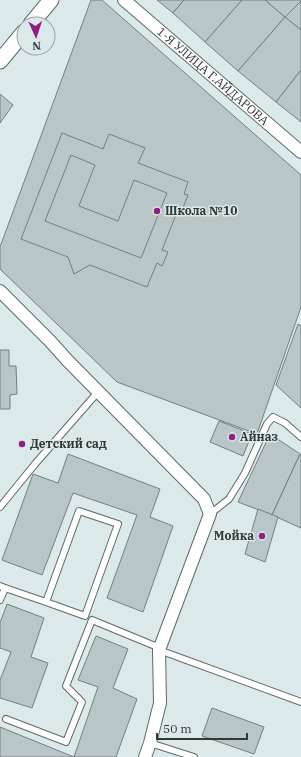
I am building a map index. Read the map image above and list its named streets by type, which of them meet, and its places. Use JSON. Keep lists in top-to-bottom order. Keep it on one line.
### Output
{"streets":{"street":["1-Я УЛИЦА Г.АЙДАРОВА"]},"places":["Школа №10","Айназ","Детский сад","Мойка"],"scale_bar":"50 m","north":"bottom"}
